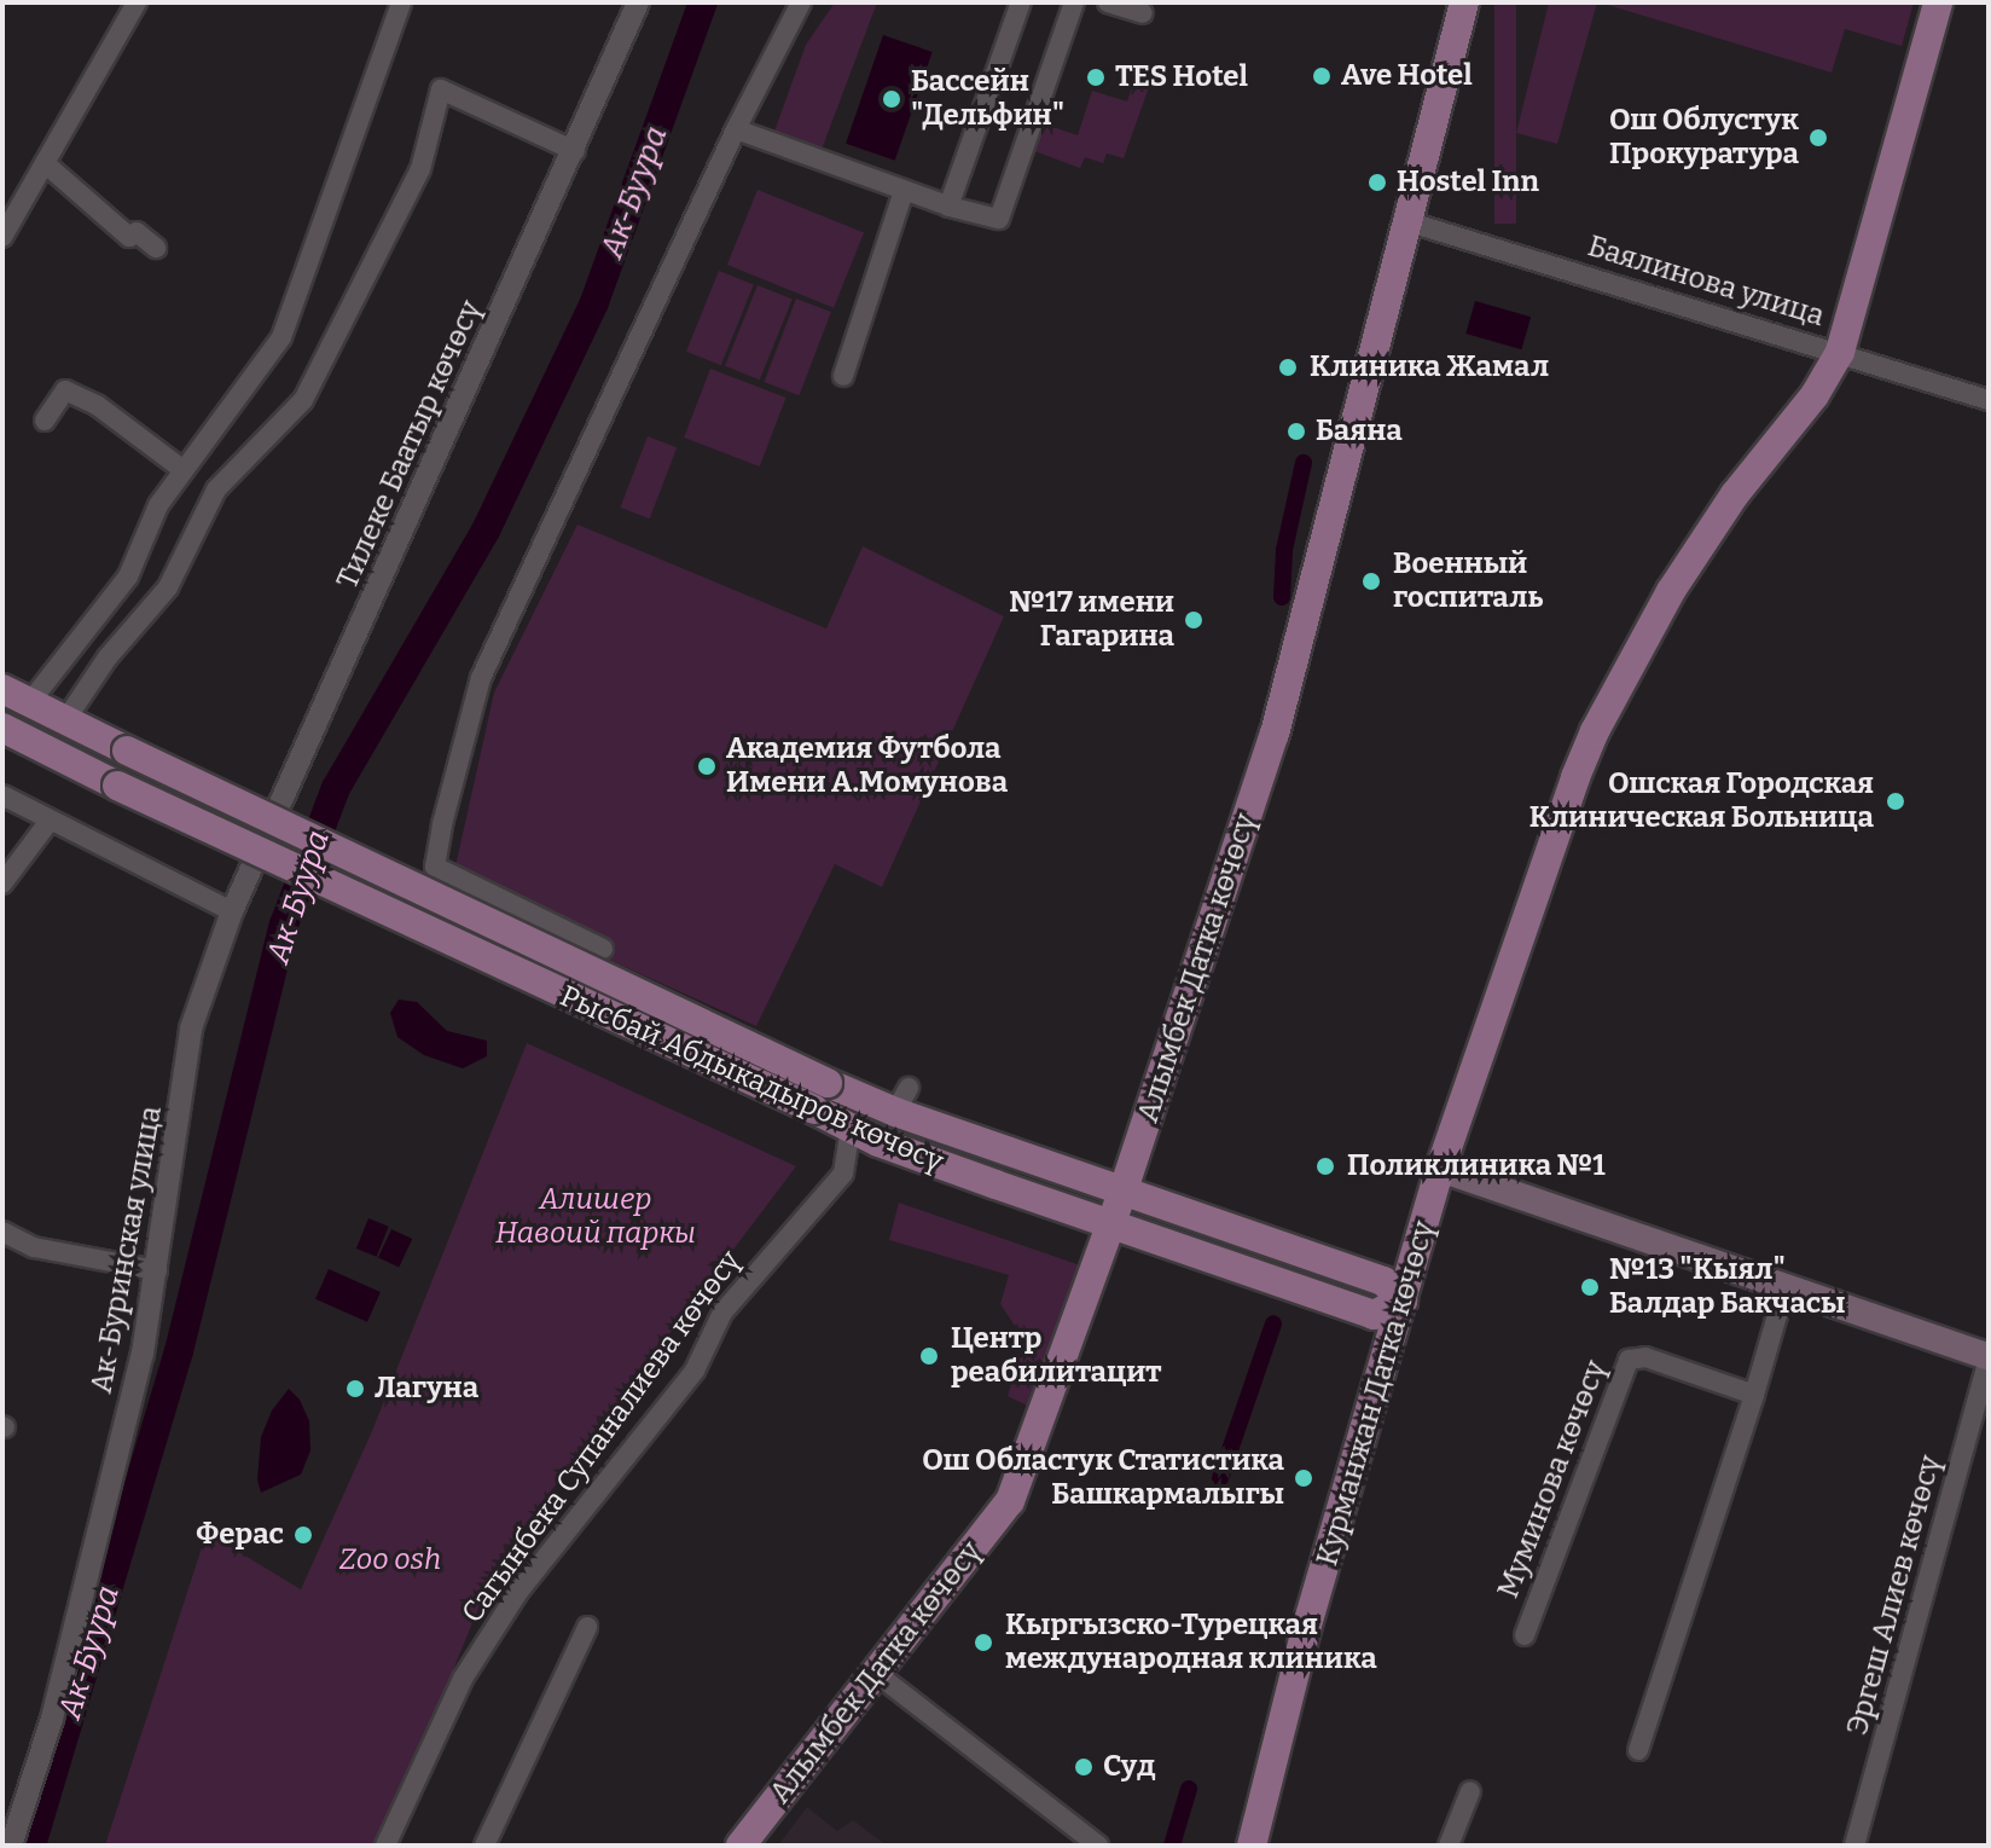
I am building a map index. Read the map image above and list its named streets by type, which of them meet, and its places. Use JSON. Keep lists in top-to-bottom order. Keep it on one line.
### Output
{"streets":{"main road":["Алымбек Датка көчөсү","Рысбай Абдыкадыров көчөсү","Курманжан Датка көчөсү"],"street":["Баялинова улица","Тилеке Баатыр көчөсү","Ак-Буринская улица","Сагынбека Супаналиева көчөсү","Муминова көчөсү","Эргеш Алиев көчөсү"]},"crossings":[["Баялинова улица","Алымбек Датка көчөсү"],["Баялинова улица","Курманжан Датка көчөсү"],["Тилеке Баатыр көчөсү","Ак-Буринская улица"],["Алымбек Датка көчөсү","Рысбай Абдыкадыров көчөсү"],["Рысбай Абдыкадыров көчөсү","Курманжан Датка көчөсү"],["Рысбай Абдыкадыров көчөсү","Сагынбека Супаналиева көчөсү"]],"water":["Ак-Буура"],"parks":["Алишер Навоий паркы","Zoo osh"],"places":["Ave Hotel","TES Hotel","Бассейн \"Дельфин\"","Ош Облустук Прокуратура","Hostel Inn","Клиника Жамал","Баяна","Военный госпиталь","№17 имени Гагарина","Академия Футбола Имени А.Момунова","Ошская Городская Клиническая Больница","Поликлиника №1","№13 \"Кыял\" Балдар Бакчасы","Центр реабилитацит","Лагуна","Ош Областук Статистика Башкармалыгы","Ферас","Кыргызско-Турецкая международная клиника","Суд"]}
